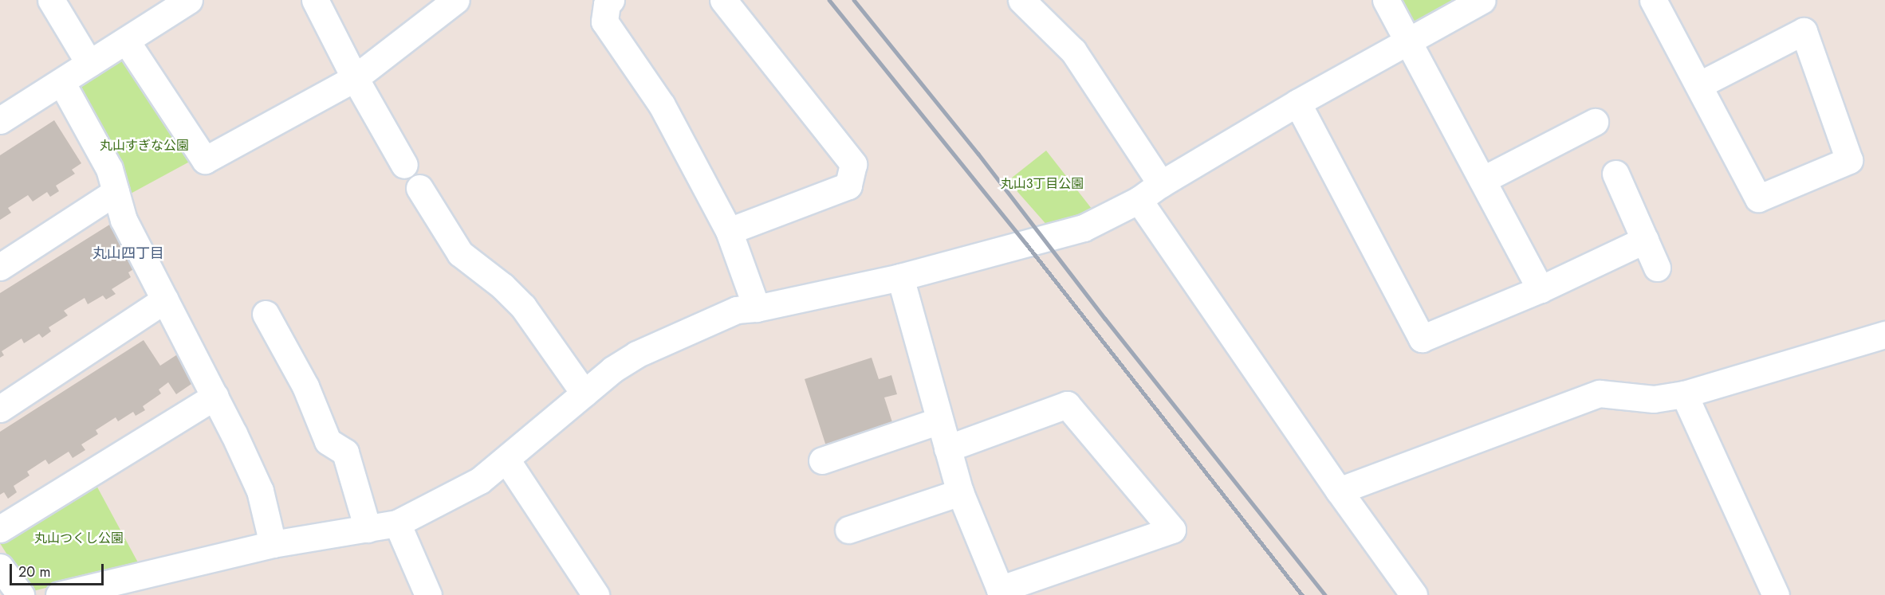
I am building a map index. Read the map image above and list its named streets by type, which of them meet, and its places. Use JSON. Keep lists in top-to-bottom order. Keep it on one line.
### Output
{"districts":["丸山四丁目"],"parks":["丸山すぎな公園","丸山3丁目公園","丸山つくし公園"],"scale_bar":"20 m"}
